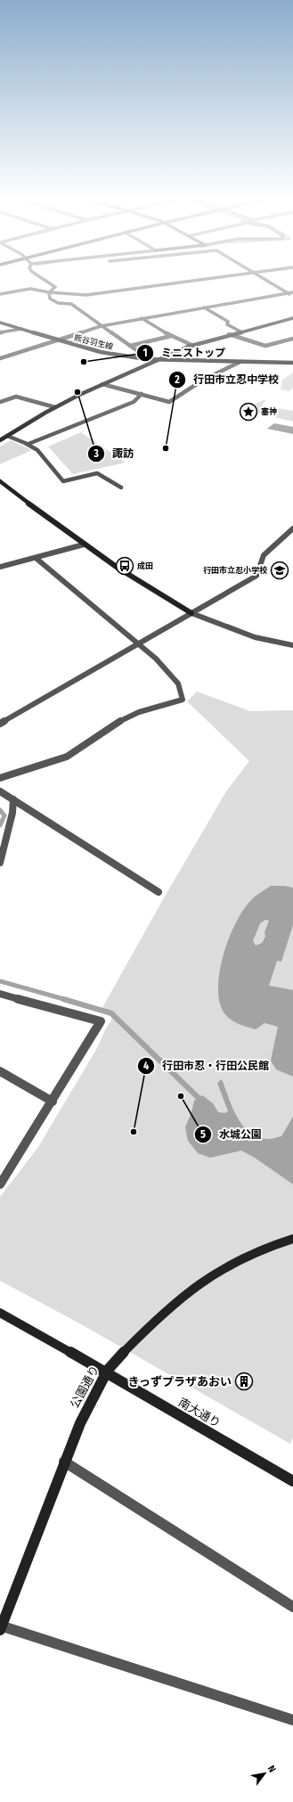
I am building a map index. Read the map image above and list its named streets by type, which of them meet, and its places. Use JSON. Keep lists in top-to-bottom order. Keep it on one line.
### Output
{"streets":{"street":["熊谷羽生線","公園通り","南大通り"]},"crossings":[["公園通り","南大通り"]],"places":{"other":["ミニストップ","諏訪","行田市立忍中学校","水城公園","行田市忍・行田公民館"],"place":["塞神"],"bus stop":["成田"],"school or university":["行田市立忍小学校"],"building":["きっずプラザあおい"]},"north":"top right"}
